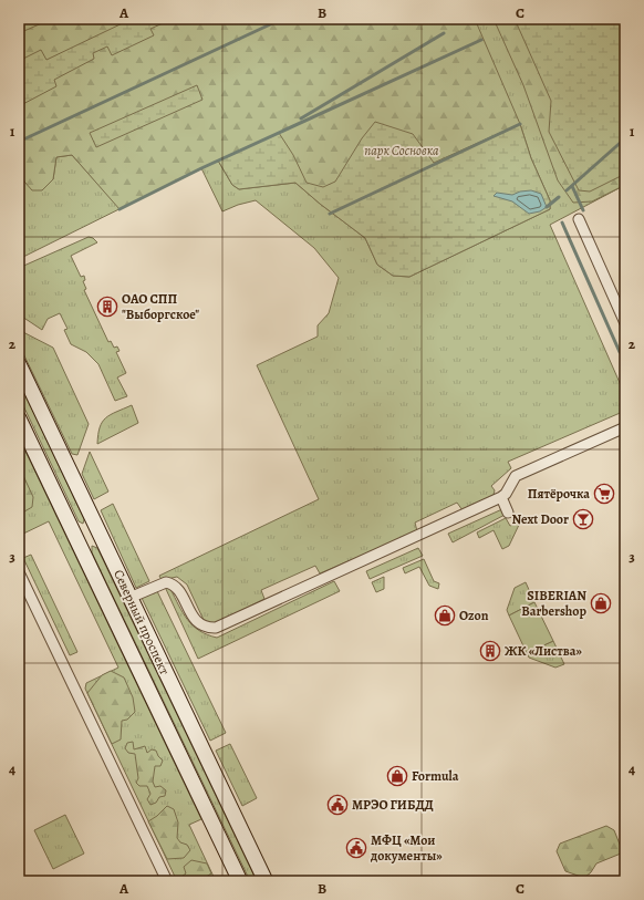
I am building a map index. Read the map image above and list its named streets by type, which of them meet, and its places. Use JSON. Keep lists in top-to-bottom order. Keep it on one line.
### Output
{"streets":{"main road":["Северный проспект"]},"parks":["парк Сосновка"],"places":{"building":["ОАО СПП \"Выборгское\"","ЖК «Листва»"],"supermarket":["Пятёрочка"],"bar":["Next Door"],"shop":["SIBERIAN Barbershop","Ozon","Formula"],"public building":["МРЭО ГИБДД","МФЦ «Мои документы»"]},"grid":{"columns":["A","B","C"],"rows":["1","2","3","4"]}}
